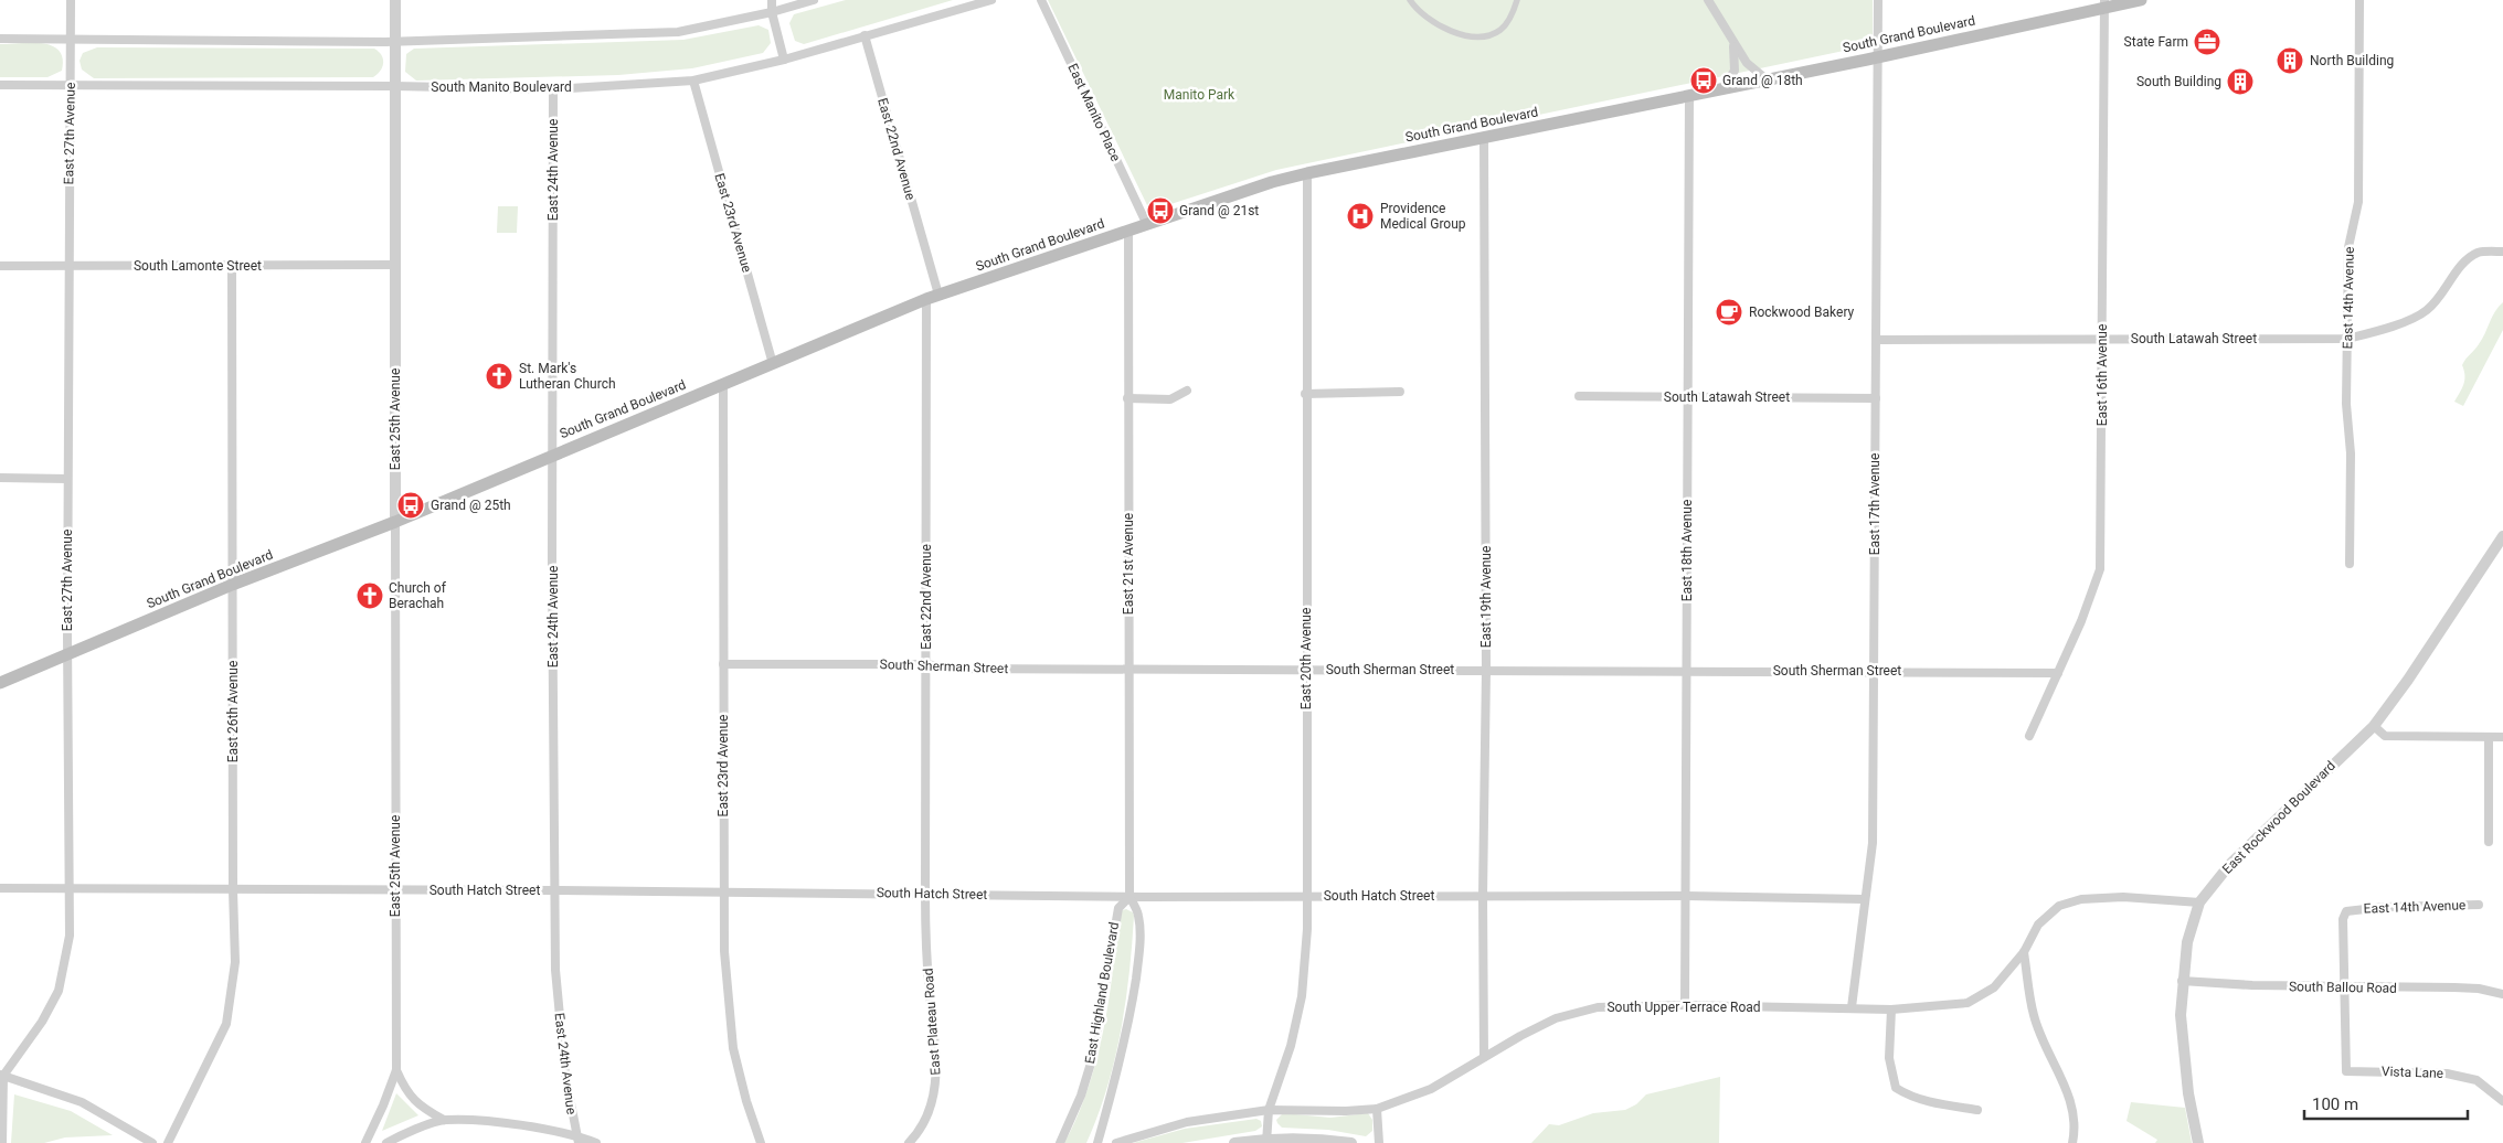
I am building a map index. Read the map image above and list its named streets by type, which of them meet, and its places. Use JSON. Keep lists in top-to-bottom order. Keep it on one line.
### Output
{"streets":{"main road":["South Grand Boulevard"],"street":["South Manito Boulevard","East Manito Place","East 27th Avenue","East 22nd Avenue","East 24th Avenue","East 23rd Avenue","South Lamonte Street","East 14th Avenue","South Latawah Street","East 16th Avenue","East 25th Avenue","East 17th Avenue","East 18th Avenue","East 21st Avenue","East 19th Avenue","East 20th Avenue","South Sherman Street","East 26th Avenue","East Rockwood Boulevard","South Hatch Street","South Ballou Road","East Highland Boulevard","South Upper Terrace Road","East Plateau Road","Vista Lane"]},"crossings":[["South Grand Boulevard","East Manito Place"],["South Grand Boulevard","East 27th Avenue"],["South Grand Boulevard","East 22nd Avenue"],["South Grand Boulevard","East 24th Avenue"],["South Grand Boulevard","East 23rd Avenue"],["South Grand Boulevard","East 16th Avenue"],["South Grand Boulevard","East 25th Avenue"],["South Grand Boulevard","East 17th Avenue"],["South Grand Boulevard","East 18th Avenue"],["South Grand Boulevard","East 21st Avenue"],["South Grand Boulevard","East 19th Avenue"],["South Grand Boulevard","East 20th Avenue"],["South Grand Boulevard","East 26th Avenue"],["South Manito Boulevard","East 27th Avenue"],["South Manito Boulevard","East 22nd Avenue"],["South Manito Boulevard","East 24th Avenue"],["South Manito Boulevard","East 23rd Avenue"],["South Manito Boulevard","East 25th Avenue"],["East 27th Avenue","South Lamonte Street"],["East 27th Avenue","South Hatch Street"],["East 22nd Avenue","South Sherman Street"],["East 22nd Avenue","South Hatch Street"],["East 22nd Avenue","East Plateau Road"],["East 24th Avenue","South Hatch Street"],["East 23rd Avenue","South Sherman Street"],["East 23rd Avenue","South Hatch Street"],["South Lamonte Street","East 25th Avenue"],["South Lamonte Street","East 26th Avenue"],["East 14th Avenue","South Latawah Street"],["East 14th Avenue","South Ballou Road"],["East 14th Avenue","Vista Lane"],["South Latawah Street","East 16th Avenue"],["South Latawah Street","East 17th Avenue"],["South Latawah Street","East 18th Avenue"],["East 16th Avenue","South Sherman Street"],["East 25th Avenue","South Hatch Street"],["East 17th Avenue","South Sherman Street"],["East 17th Avenue","South Hatch Street"],["East 17th Avenue","South Upper Terrace Road"],["East 18th Avenue","South Sherman Street"],["East 18th Avenue","South Hatch Street"],["East 18th Avenue","South Upper Terrace Road"],["East 21st Avenue","South Sherman Street"],["East 21st Avenue","South Hatch Street"],["East 21st Avenue","East Highland Boulevard"],["East 19th Avenue","South Sherman Street"],["East 19th Avenue","South Hatch Street"],["East 19th Avenue","South Upper Terrace Road"],["East 20th Avenue","South Sherman Street"],["East 20th Avenue","South Hatch Street"],["East 20th Avenue","South Upper Terrace Road"],["East 26th Avenue","South Hatch Street"],["East Rockwood Boulevard","South Ballou Road"],["East Rockwood Boulevard","South Upper Terrace Road"],["South Hatch Street","East Highland Boulevard"],["South Hatch Street","East Plateau Road"]],"parks":["Manito Park"],"places":{"office":["State Farm"],"building":["North Building","South Building"],"bus stop":["Grand @ 18th","Grand @ 21st","Grand @ 25th"],"hospital":["Providence Medical Group"],"cafe":["Rockwood Bakery"],"church":["St. Mark's Lutheran Church","Church of Berachah"]},"scale_bar":"100 m"}
